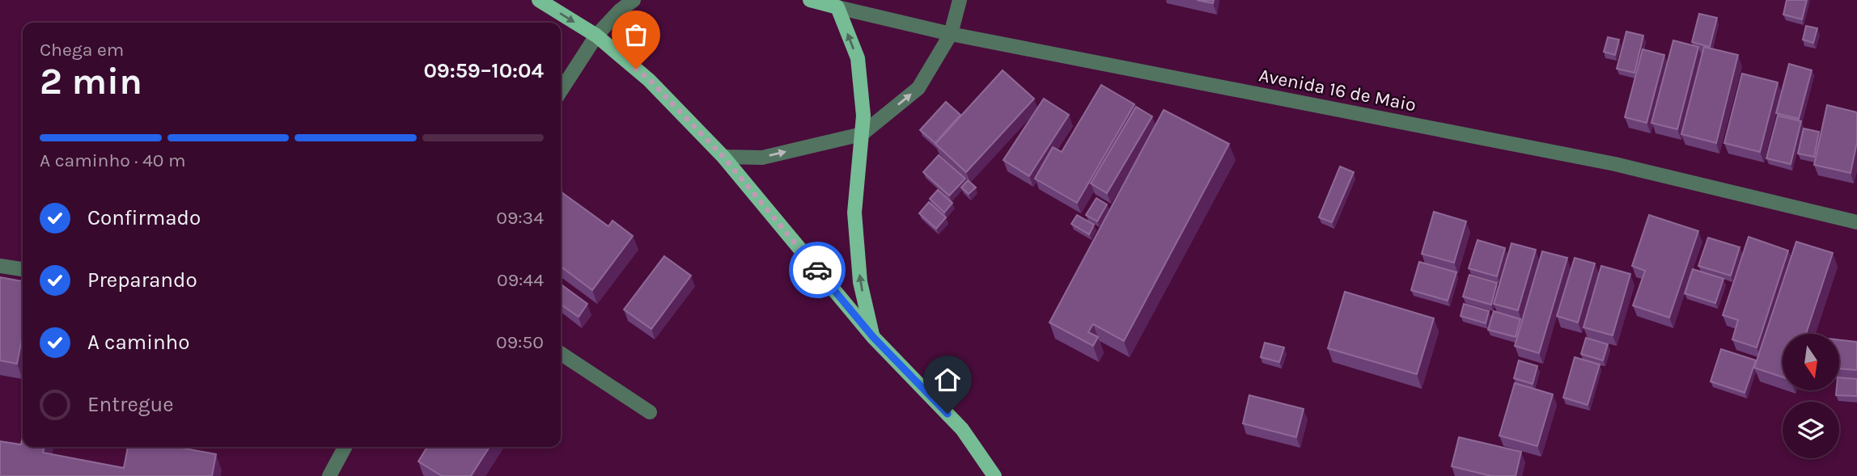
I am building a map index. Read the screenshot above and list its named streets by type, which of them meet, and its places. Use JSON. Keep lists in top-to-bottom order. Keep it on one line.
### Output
{"streets":{"main road":["Avenida 16 de Maio"]},"north":"bottom","page":{"heading":["2 min","Chega em","09:59–10:04"],"bar":"A caminho · 40 m","list":[["Confirmado","09:34"],["Preparando","09:44"],["A caminho","09:50"],"Entregue"]}}
